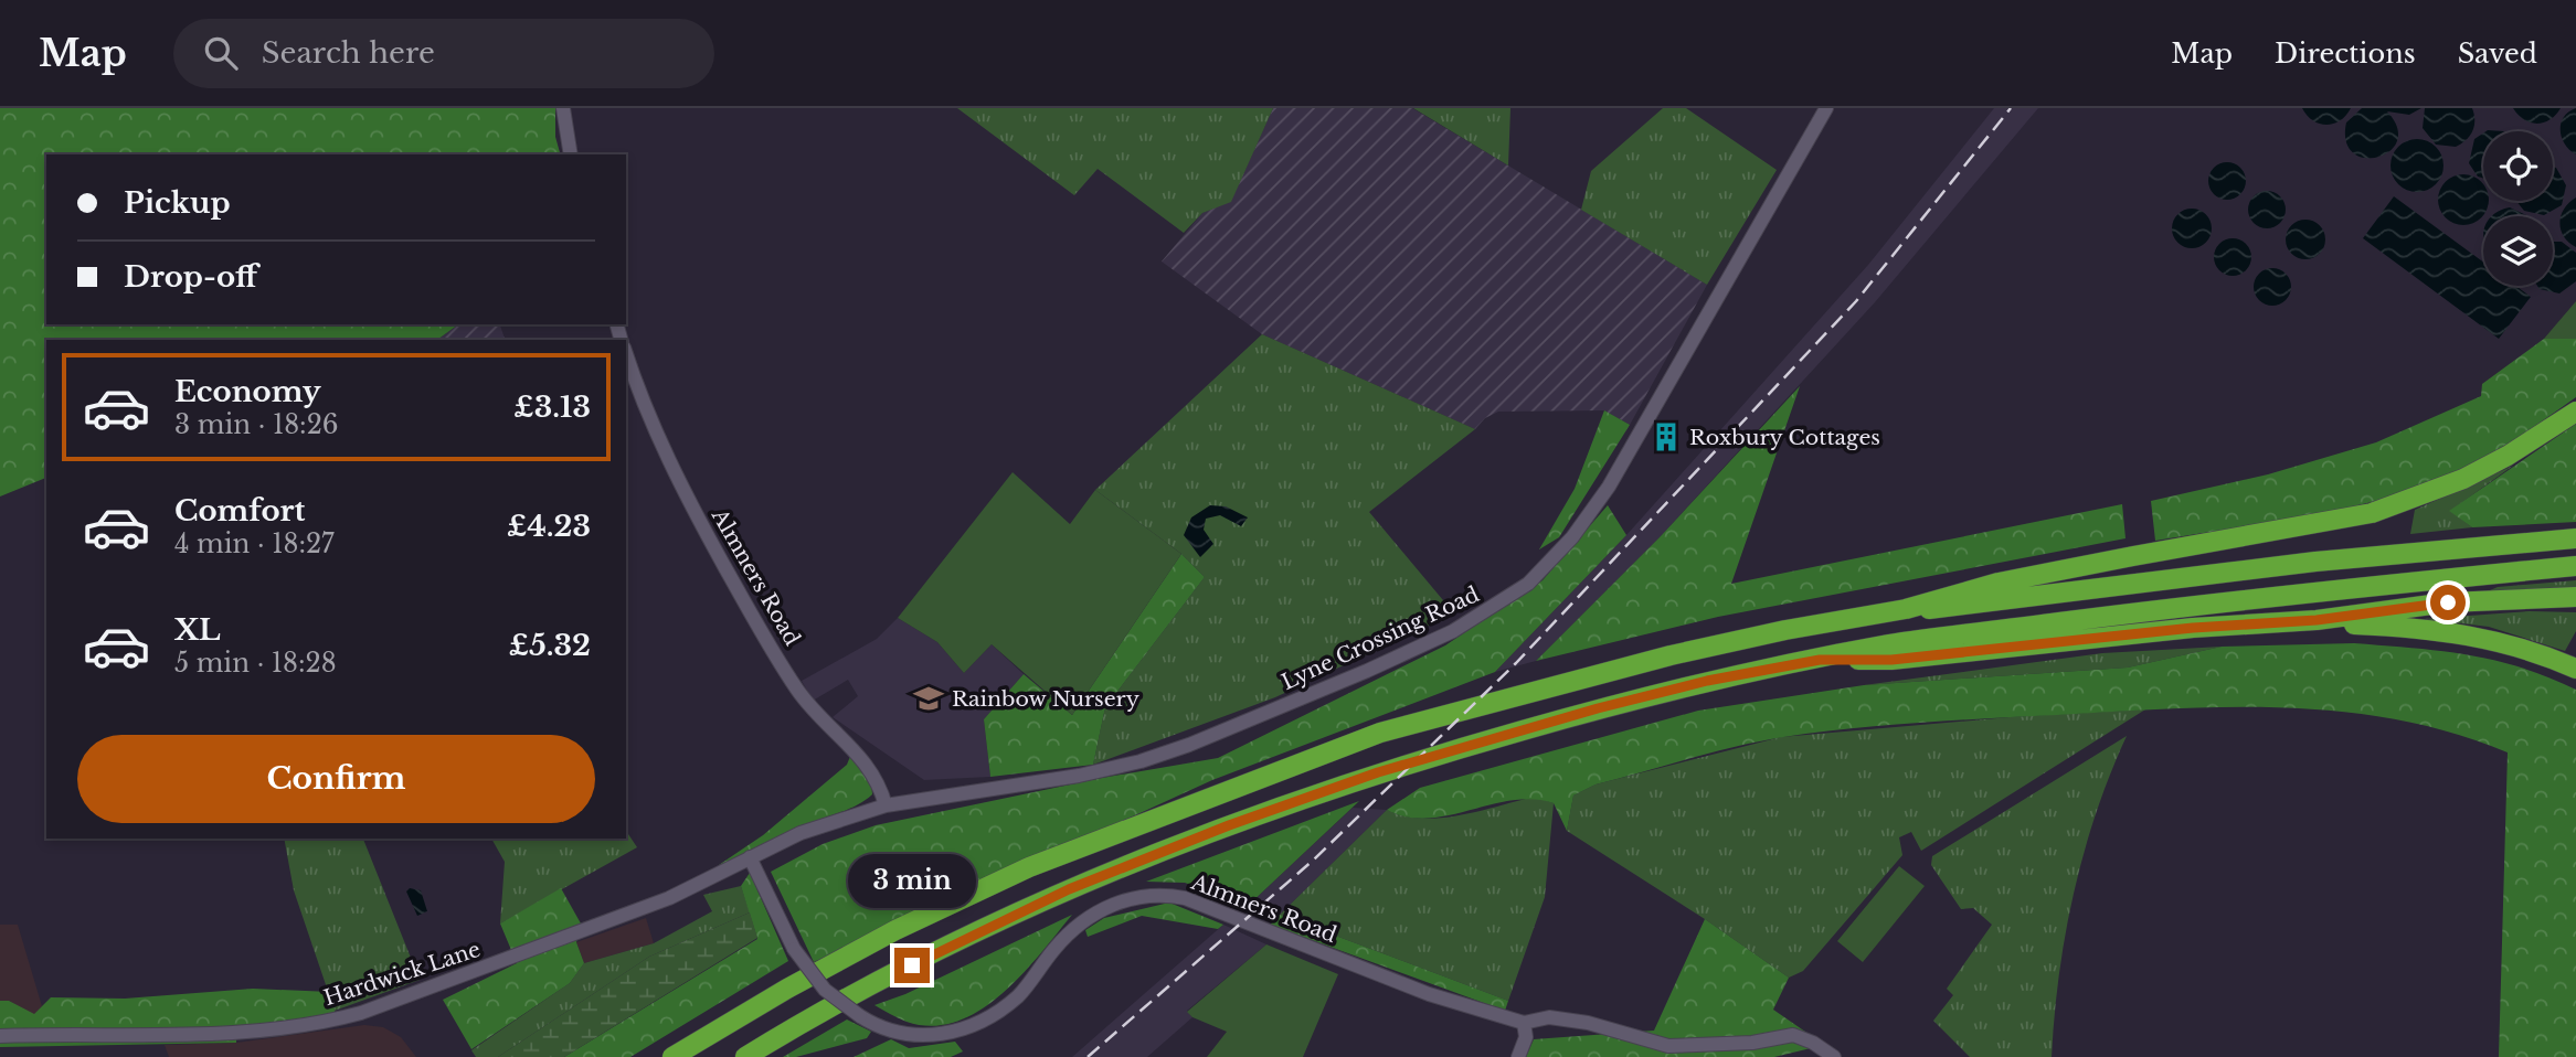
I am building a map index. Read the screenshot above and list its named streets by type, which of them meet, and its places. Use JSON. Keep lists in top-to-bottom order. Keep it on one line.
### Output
{"streets":{"street":["Almners Road","Lyne Crossing Road","Hardwick Lane"]},"crossings":[["Almners Road","Lyne Crossing Road"],["Almners Road","Hardwick Lane"],["Lyne Crossing Road","Hardwick Lane"]],"places":{"building":["Roxbury Cottages"],"school or university":["Rainbow Nursery"]},"page":{"header":"Map","search":"Search here","nav":["Map","Directions","Saved"],"banner":["Pickup","Drop-off"],"list":[{"name":"Economy","note":"3 min · 18:26","value":"£3.13"},{"name":"Comfort","note":"4 min · 18:27","value":"£4.23"},{"name":"XL","note":"5 min · 18:28","value":"£5.32"}],"buttons":"Confirm","bubble":"3 min"}}
